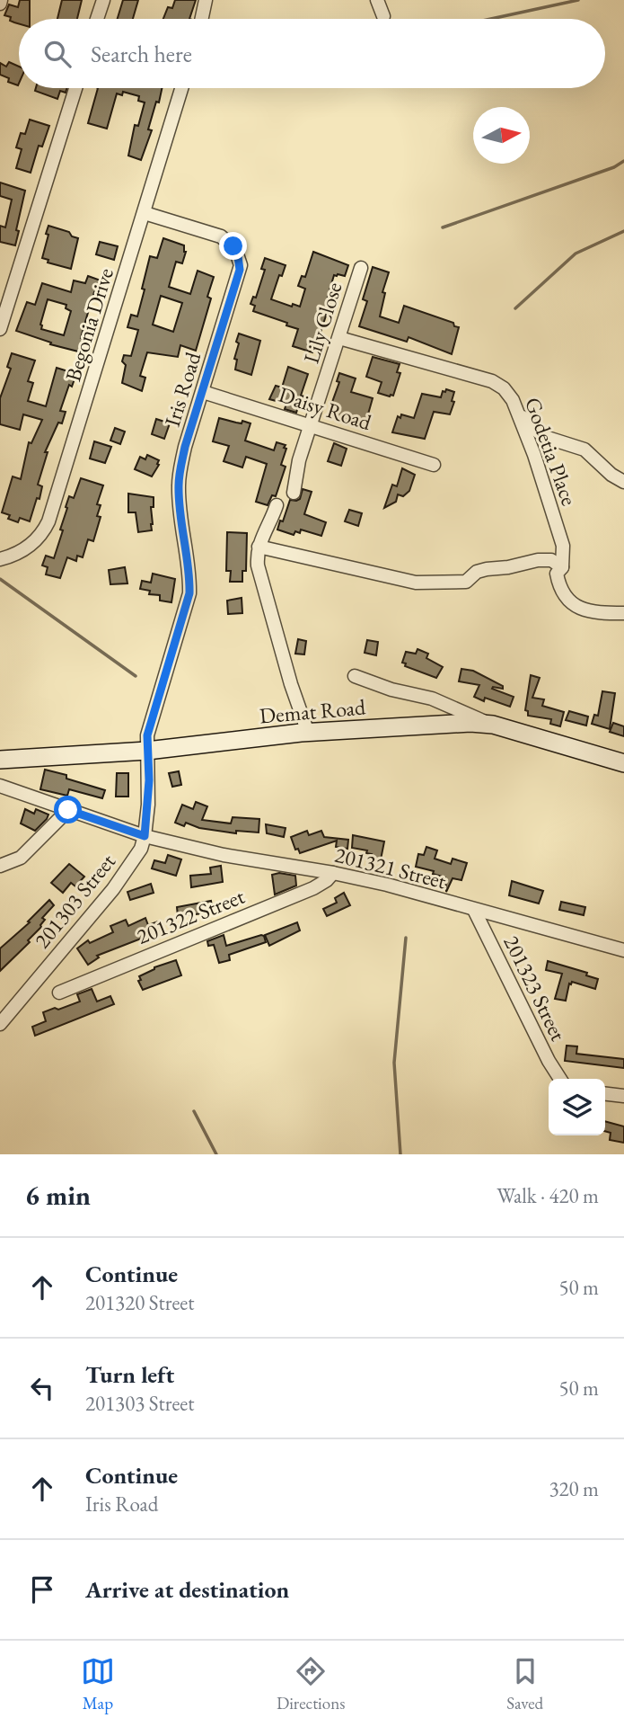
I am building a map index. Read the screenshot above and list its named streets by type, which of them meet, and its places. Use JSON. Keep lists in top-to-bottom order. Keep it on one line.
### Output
{"streets":{"street":["Lily Close","Begonia Drive","Iris Road","Daisy Road","Godetia Place","Demat Road","201321 Street","201303 Street","201322 Street","201323 Street"]},"crossings":[["Lily Close","Daisy Road"],["Lily Close","Godetia Place"],["Begonia Drive","Iris Road"],["Iris Road","Daisy Road"],["Iris Road","Demat Road"],["Iris Road","201303 Street"],["Demat Road","201303 Street"],["201321 Street","201303 Street"],["201321 Street","201322 Street"],["201321 Street","201323 Street"]],"north":"right","page":{"search":"Search here","heading":["6 min","Walk · 420 m"],"list":[["Continue","201320 Street","50 m"],["Turn left","201303 Street","50 m"],["Continue","Iris Road","320 m"],"Arrive at destination"],"nav":["Map","Directions","Saved"]}}
